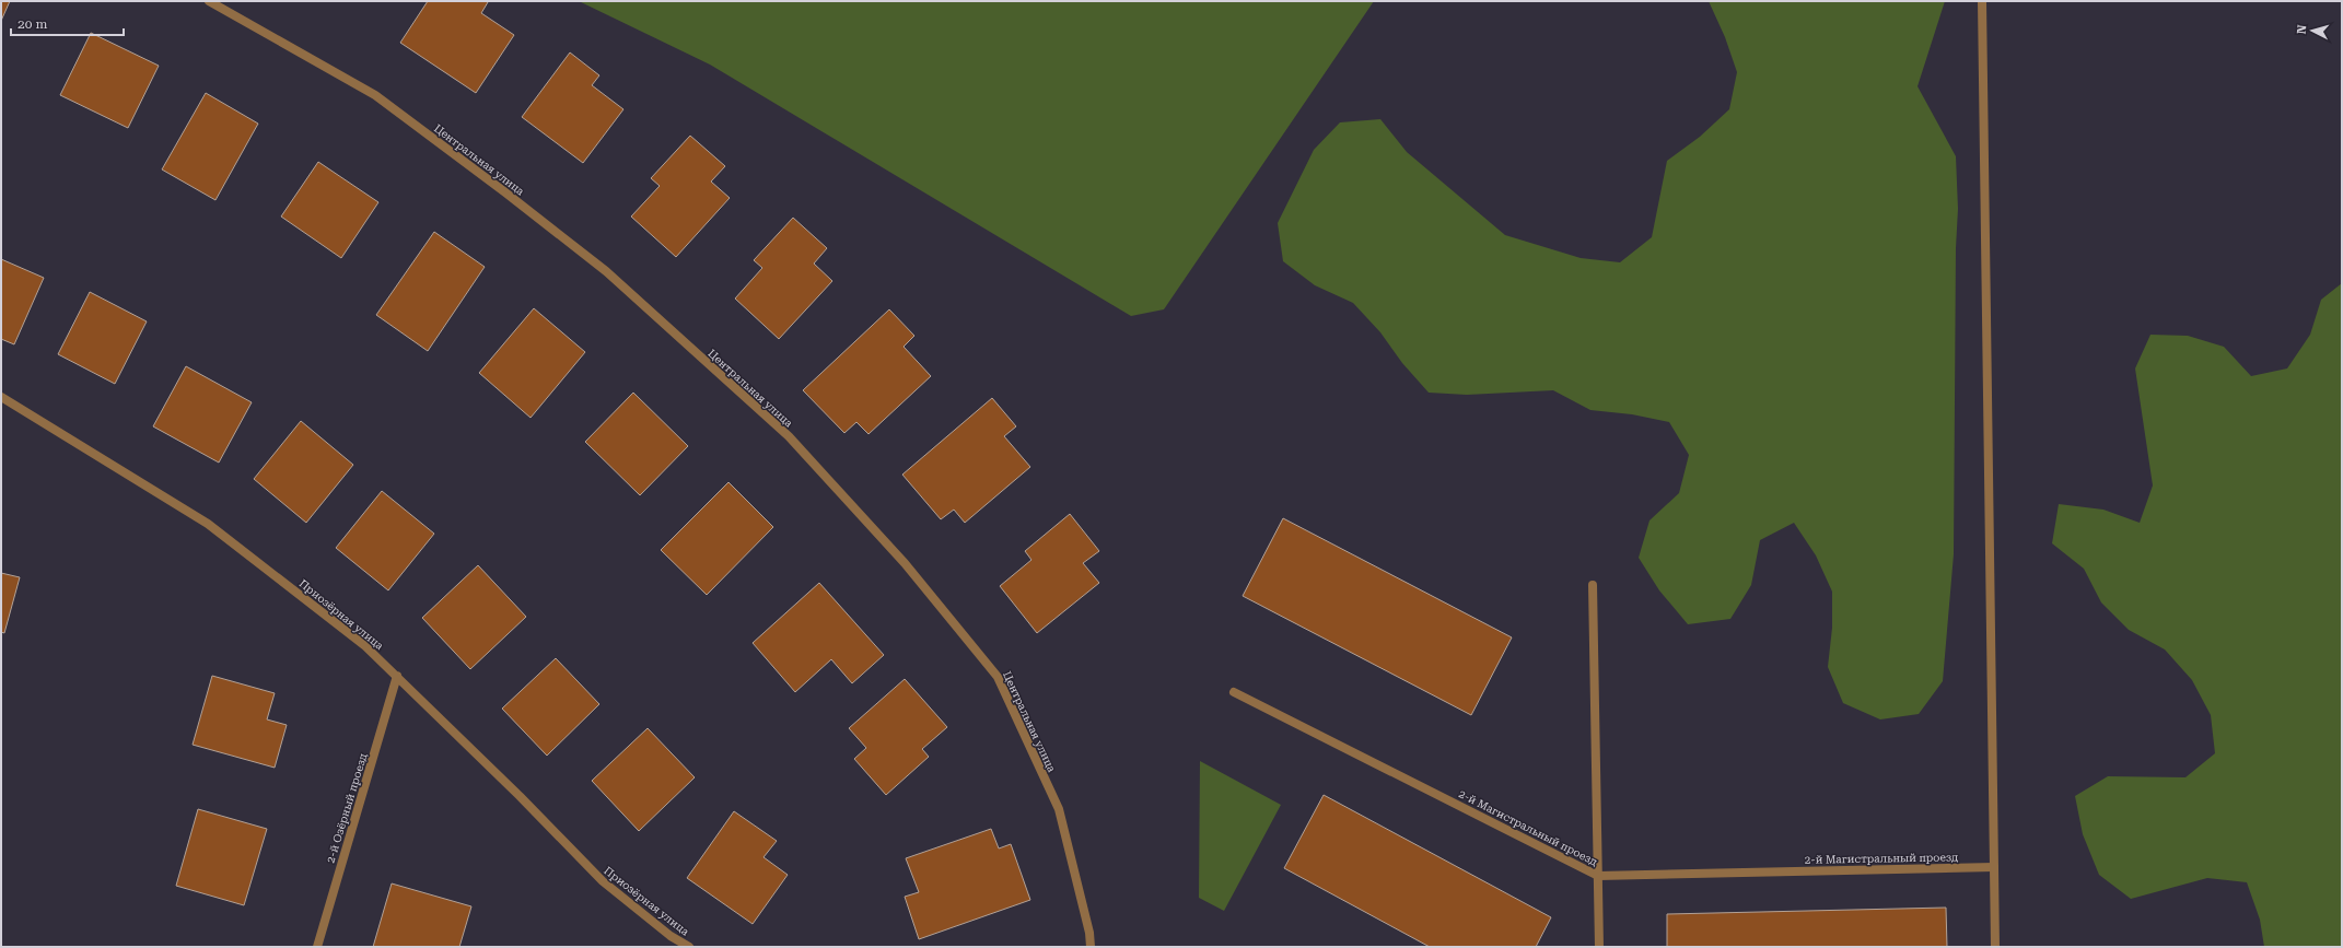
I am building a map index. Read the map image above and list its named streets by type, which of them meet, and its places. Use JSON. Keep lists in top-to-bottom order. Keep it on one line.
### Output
{"streets":{"street":["Центральная улица","Приозёрная улица","2-й Озёрный проезд","2-й Магистральный проезд"]},"crossings":[["Приозёрная улица","2-й Озёрный проезд"]],"scale_bar":"20 m","north":"left"}
